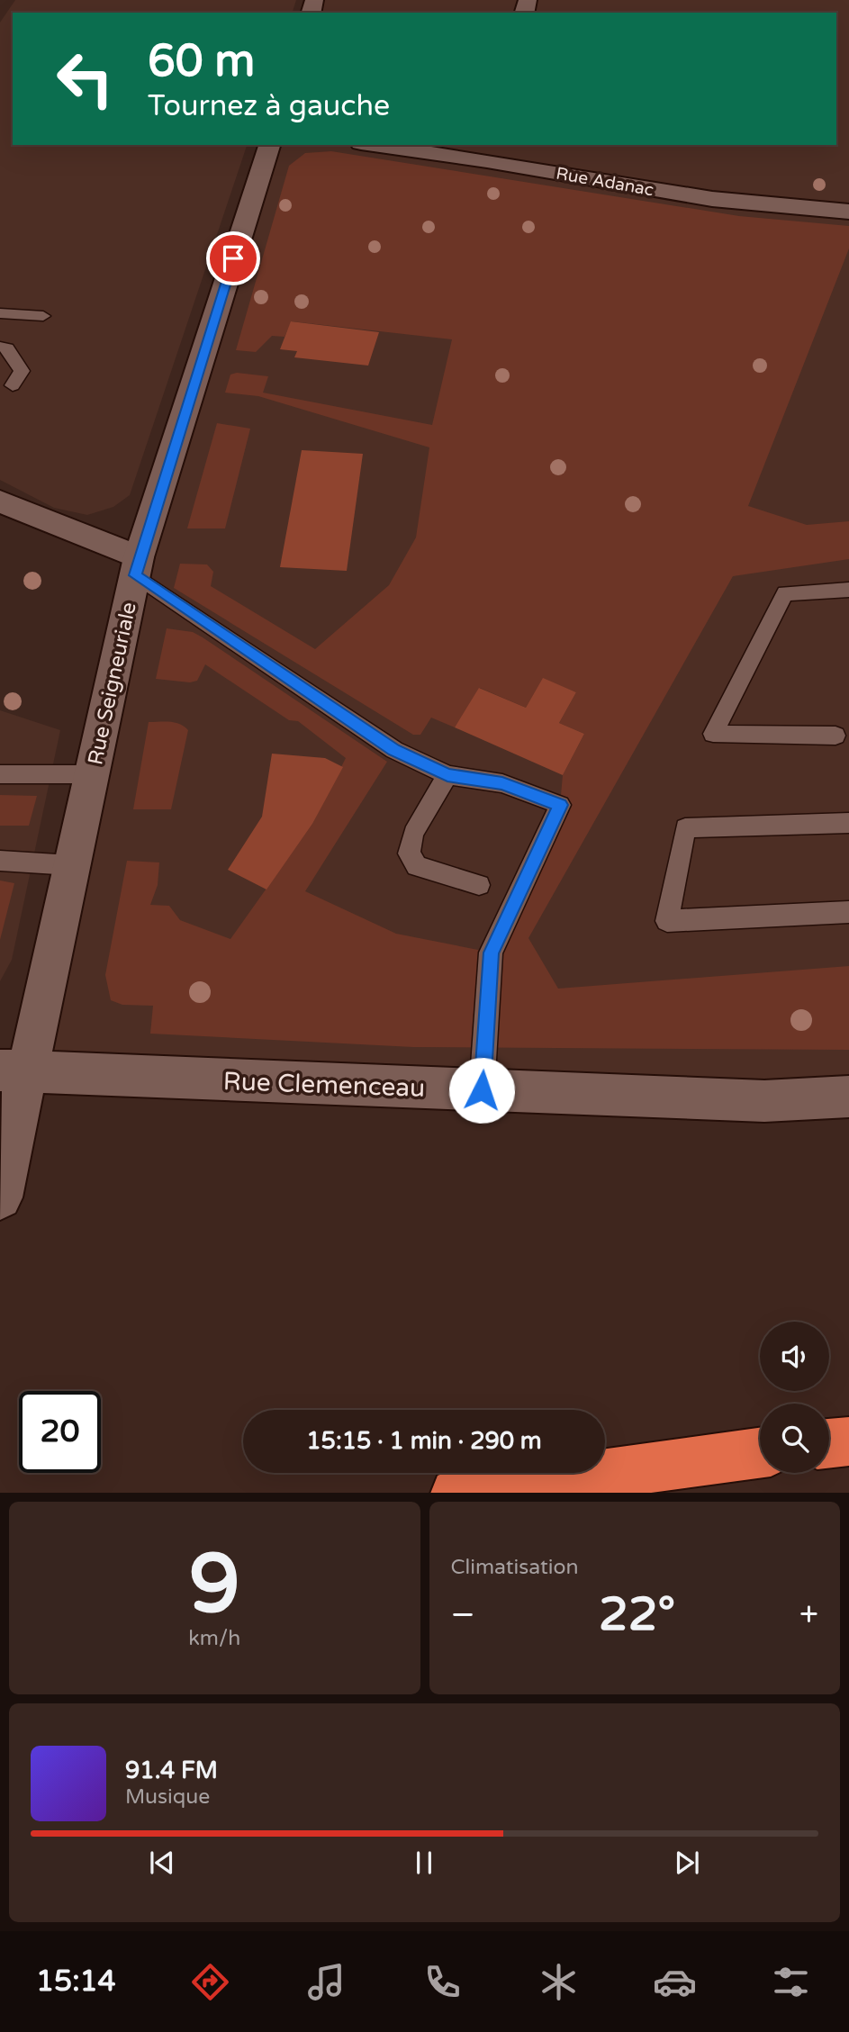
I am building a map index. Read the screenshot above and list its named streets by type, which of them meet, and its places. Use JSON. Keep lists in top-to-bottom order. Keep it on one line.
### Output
{"streets":{"street":["Rue Adanac","Rue Seigneuriale","Rue Clemenceau"]},"crossings":[["Rue Seigneuriale","Rue Clemenceau"]],"page":{"turn":["60 m","Tournez à gauche"],"limit":"20","trip":"15:15 · 1 min · 290 m","tile":[["9","km/h"],"Climatisation"],"heat":["−","22°","+"],"song":["91.4 FM","Musique"],"tabs":"15:14"}}
